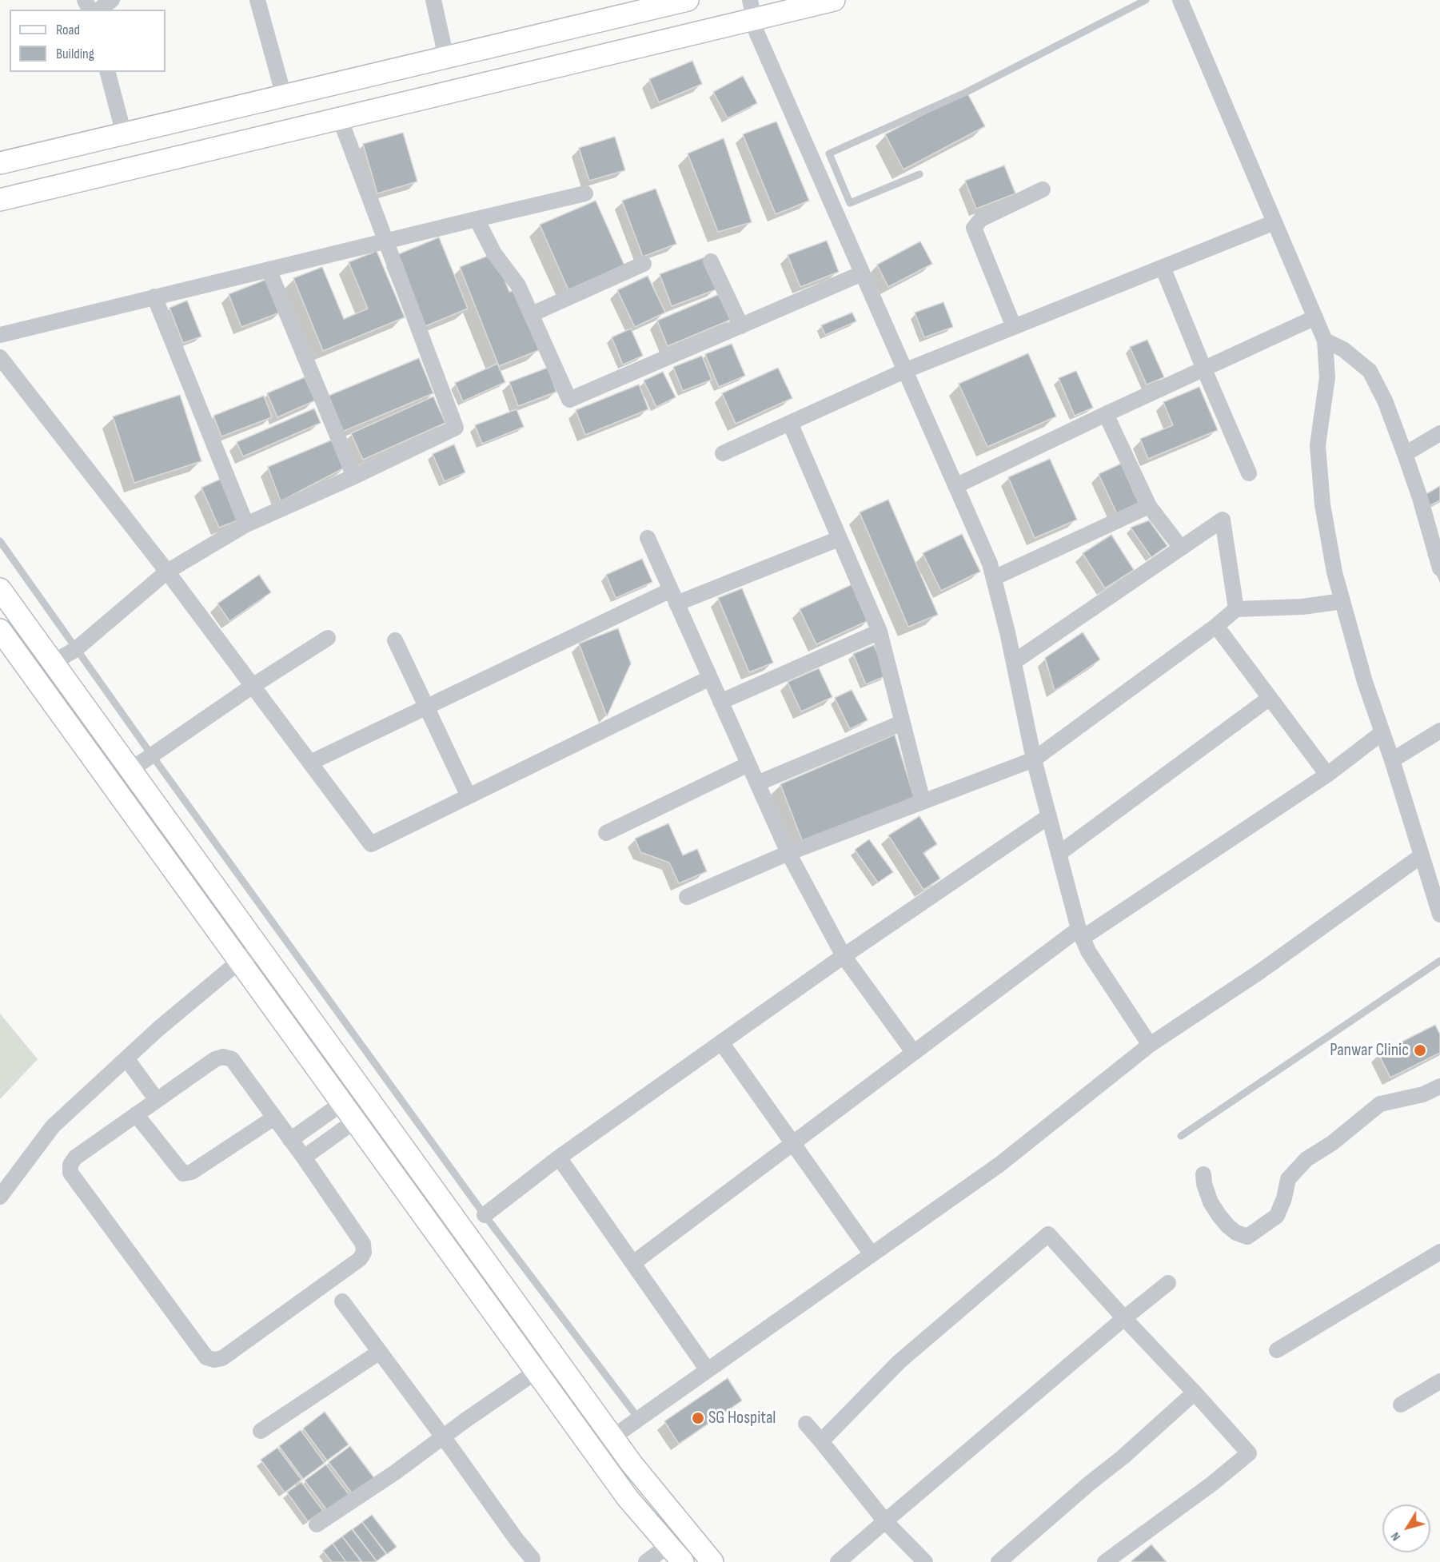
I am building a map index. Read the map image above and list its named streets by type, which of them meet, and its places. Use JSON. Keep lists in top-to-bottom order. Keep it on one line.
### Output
{"places":["Panwar Clinic","SG Hospital"],"legend":["Road","Building"],"north":"bottom left"}
